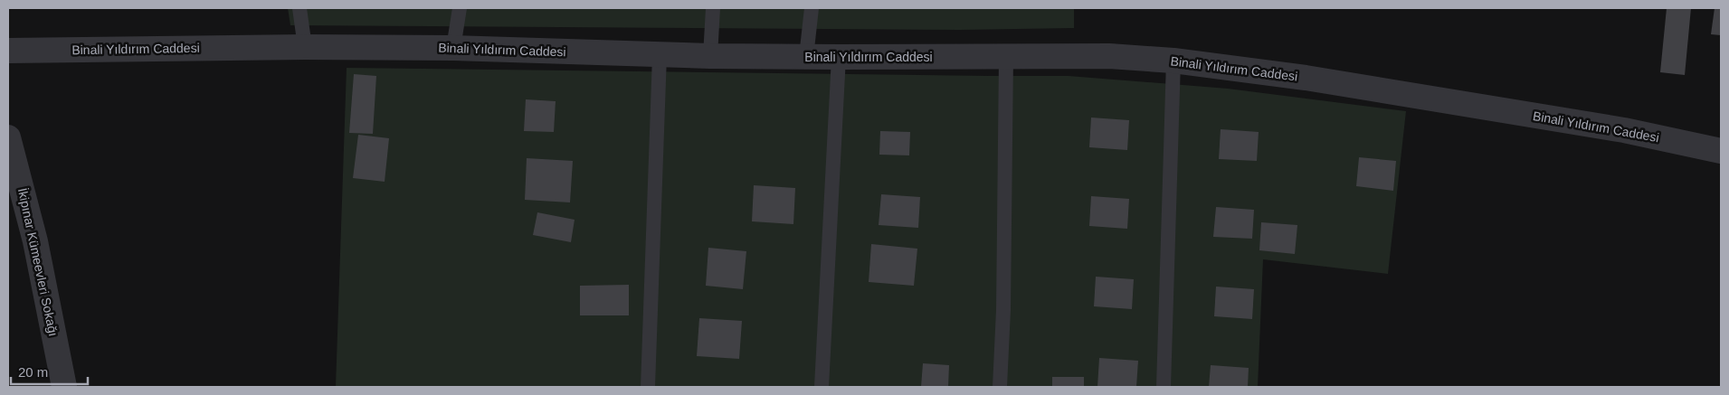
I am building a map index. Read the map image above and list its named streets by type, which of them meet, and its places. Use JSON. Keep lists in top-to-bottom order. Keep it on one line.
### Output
{"streets":{"street":["Binali Yıldırım Caddesi","İkipınar Kümeevleri Sokağı"]},"scale_bar":"20 m"}
